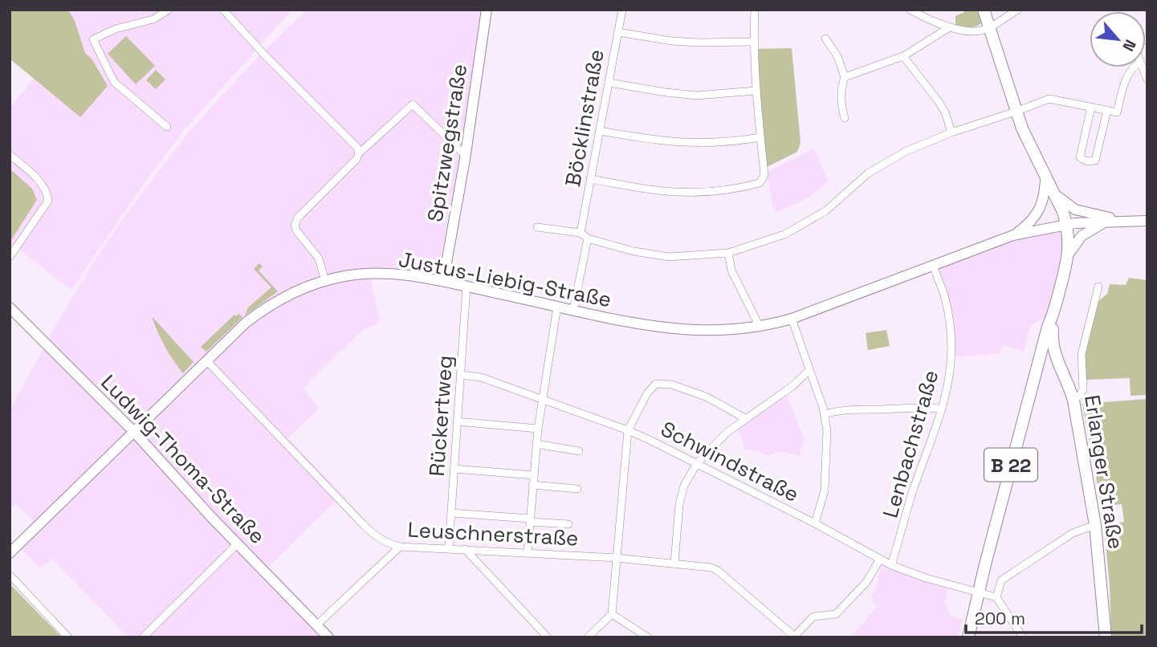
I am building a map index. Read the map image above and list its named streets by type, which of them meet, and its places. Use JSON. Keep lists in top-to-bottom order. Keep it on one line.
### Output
{"streets":{"main road":["Spitzwegstraße","Justus-Liebig-Straße","Ludwig-Thoma-Straße","B 22","Erlanger Straße"],"street":["Böcklinstraße","Rückertweg","Lenbachstraße","Schwindstraße","Leuschnerstraße"]},"crossings":[["Spitzwegstraße","Justus-Liebig-Straße"],["Justus-Liebig-Straße","Rückertweg"],["Justus-Liebig-Straße","Lenbachstraße"],["Justus-Liebig-Straße","Ludwig-Thoma-Straße"],["Justus-Liebig-Straße","Leuschnerstraße"],["Rückertweg","Schwindstraße"],["Rückertweg","Leuschnerstraße"],["Lenbachstraße","Schwindstraße"],["Schwindstraße","B 22"],["B 22","Erlanger Straße"]],"scale_bar":"200 m","north":"bottom right"}
